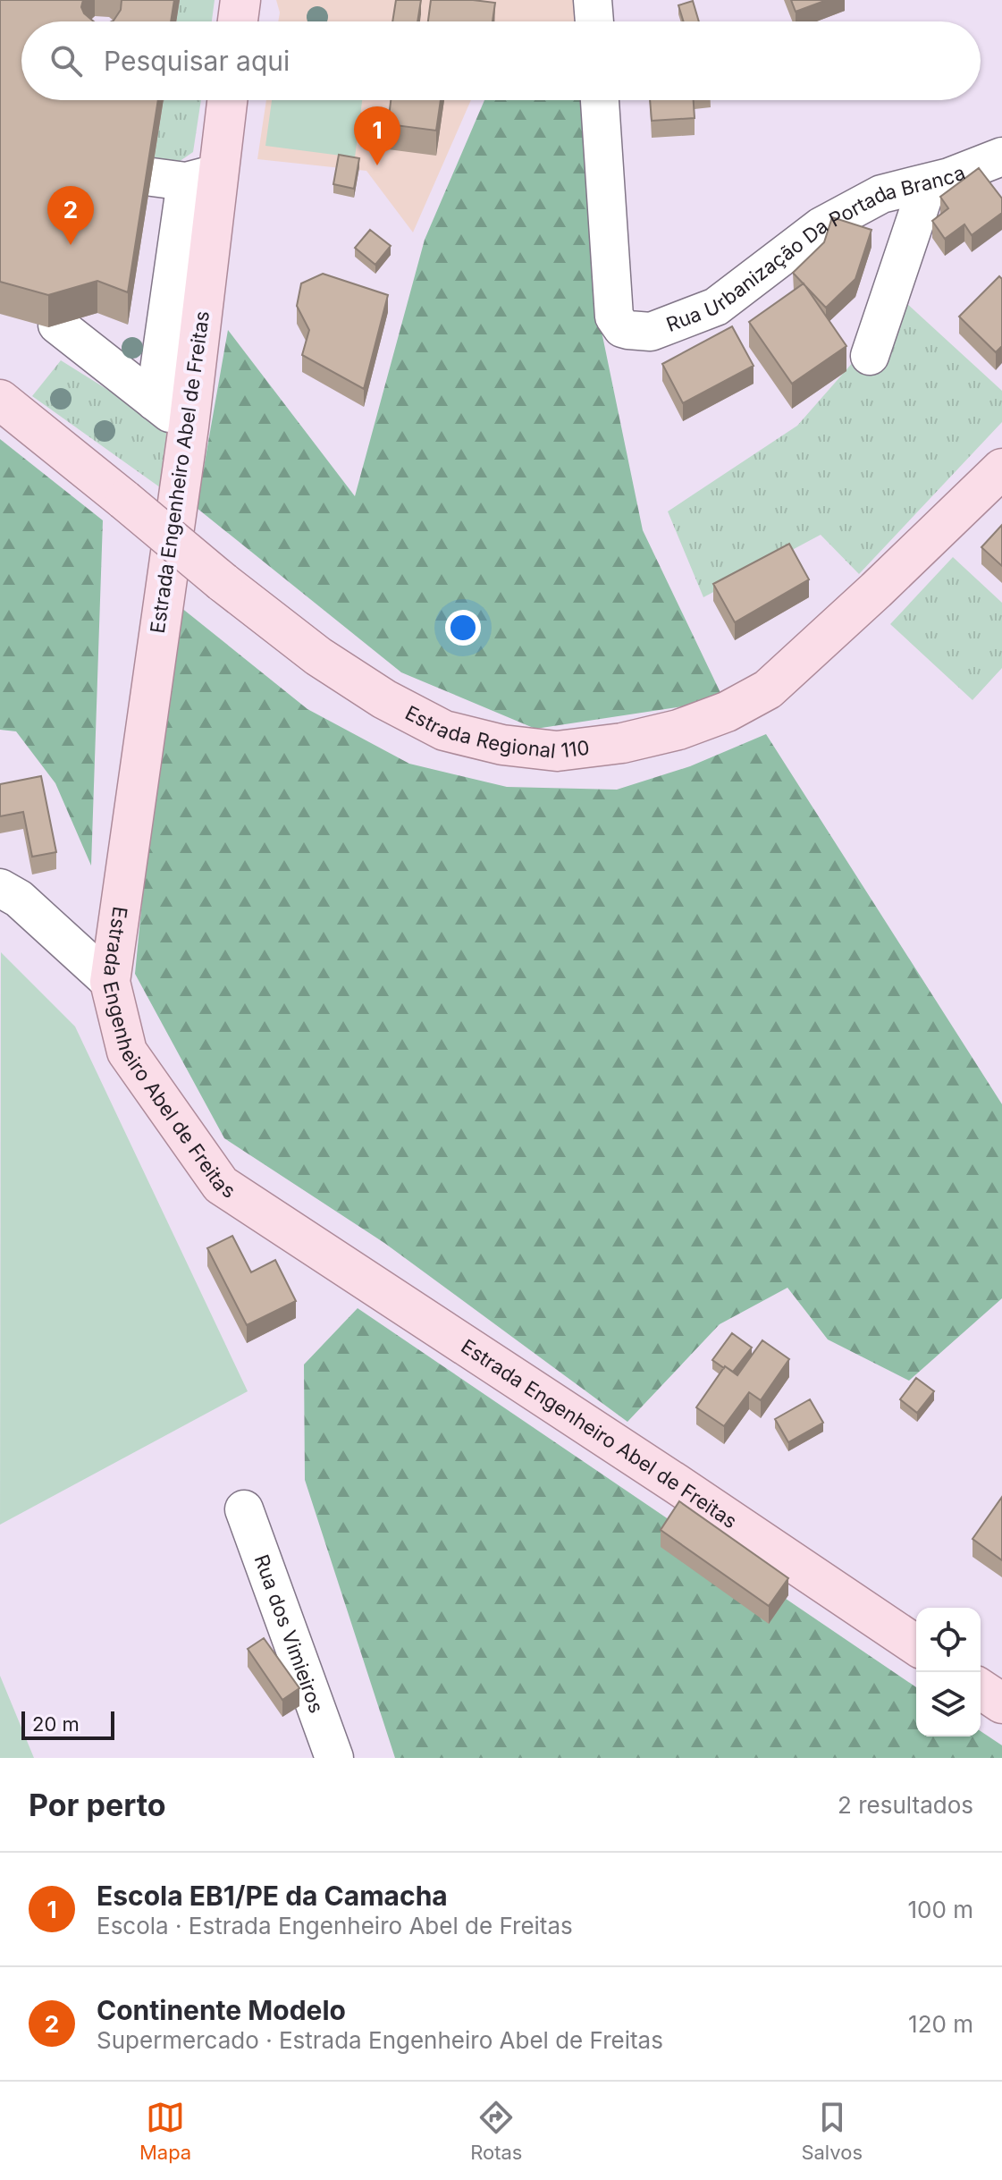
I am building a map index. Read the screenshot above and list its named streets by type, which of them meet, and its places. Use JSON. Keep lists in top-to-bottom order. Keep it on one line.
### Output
{"streets":{"main road":["Estrada Engenheiro Abel de Freitas","Estrada Regional 110"],"street":["Rua Urbanização Da Portada Branca","Rua dos Vimieiros"]},"scale_bar":"20 m","page":{"search":"Pesquisar aqui","pins":["1","2"],"scale":"20 m","heading":["Por perto","2 resultados"],"list":[{"mark":"1","name":"Escola EB1/PE da Camacha","note":"Escola · Estrada Engenheiro Abel de Freitas","value":"100 m"},{"mark":"2","name":"Continente Modelo","note":"Supermercado · Estrada Engenheiro Abel de Freitas","value":"120 m"}],"nav":["Mapa","Rotas","Salvos"]}}
